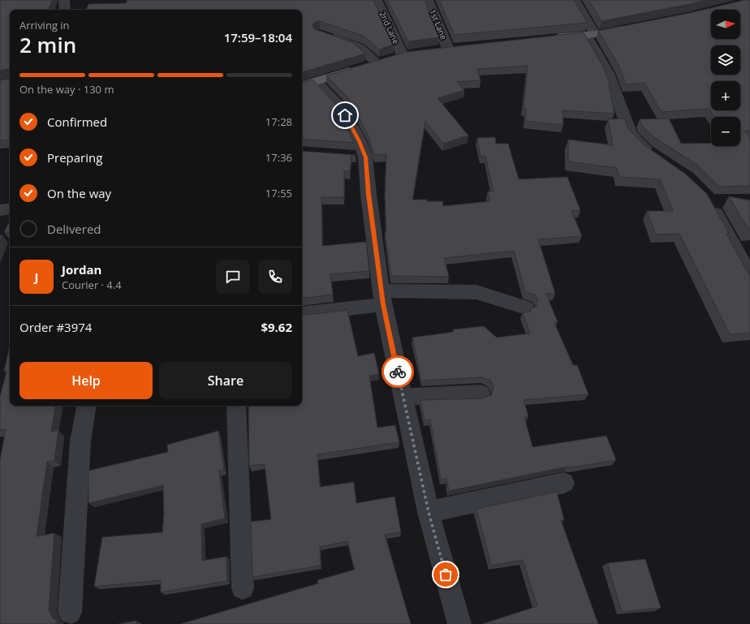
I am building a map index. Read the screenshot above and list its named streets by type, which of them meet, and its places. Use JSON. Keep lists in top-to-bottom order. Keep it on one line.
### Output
{"streets":{"street":["1st Lane","2nd Lane"]},"north":"right","page":{"map_buttons":["+","−"],"heading":["2 min","Arriving in","17:59–18:04"],"panel":["Jordan","Courier · 4.4","Order #3974","$9.62"],"bar":"On the way · 130 m","list":[["Confirmed","17:28"],["Preparing","17:36"],["On the way","17:55"],"Delivered"],"round":"J","buttons":["Help","Share"]}}
